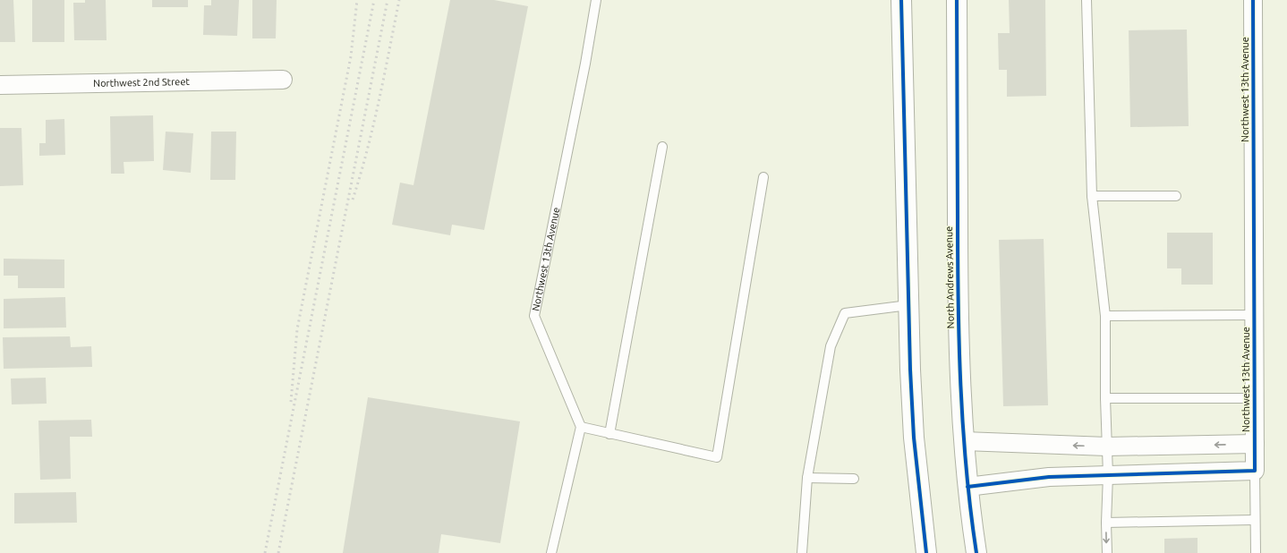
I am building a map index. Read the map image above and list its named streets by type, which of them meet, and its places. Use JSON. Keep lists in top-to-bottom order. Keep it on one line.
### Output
{"streets":{"main road":["North Andrews Avenue"],"street":["Northwest 2nd Street","Northwest 13th Avenue"]},"crossings":[["Northwest 13th Avenue","North Andrews Avenue"]]}
